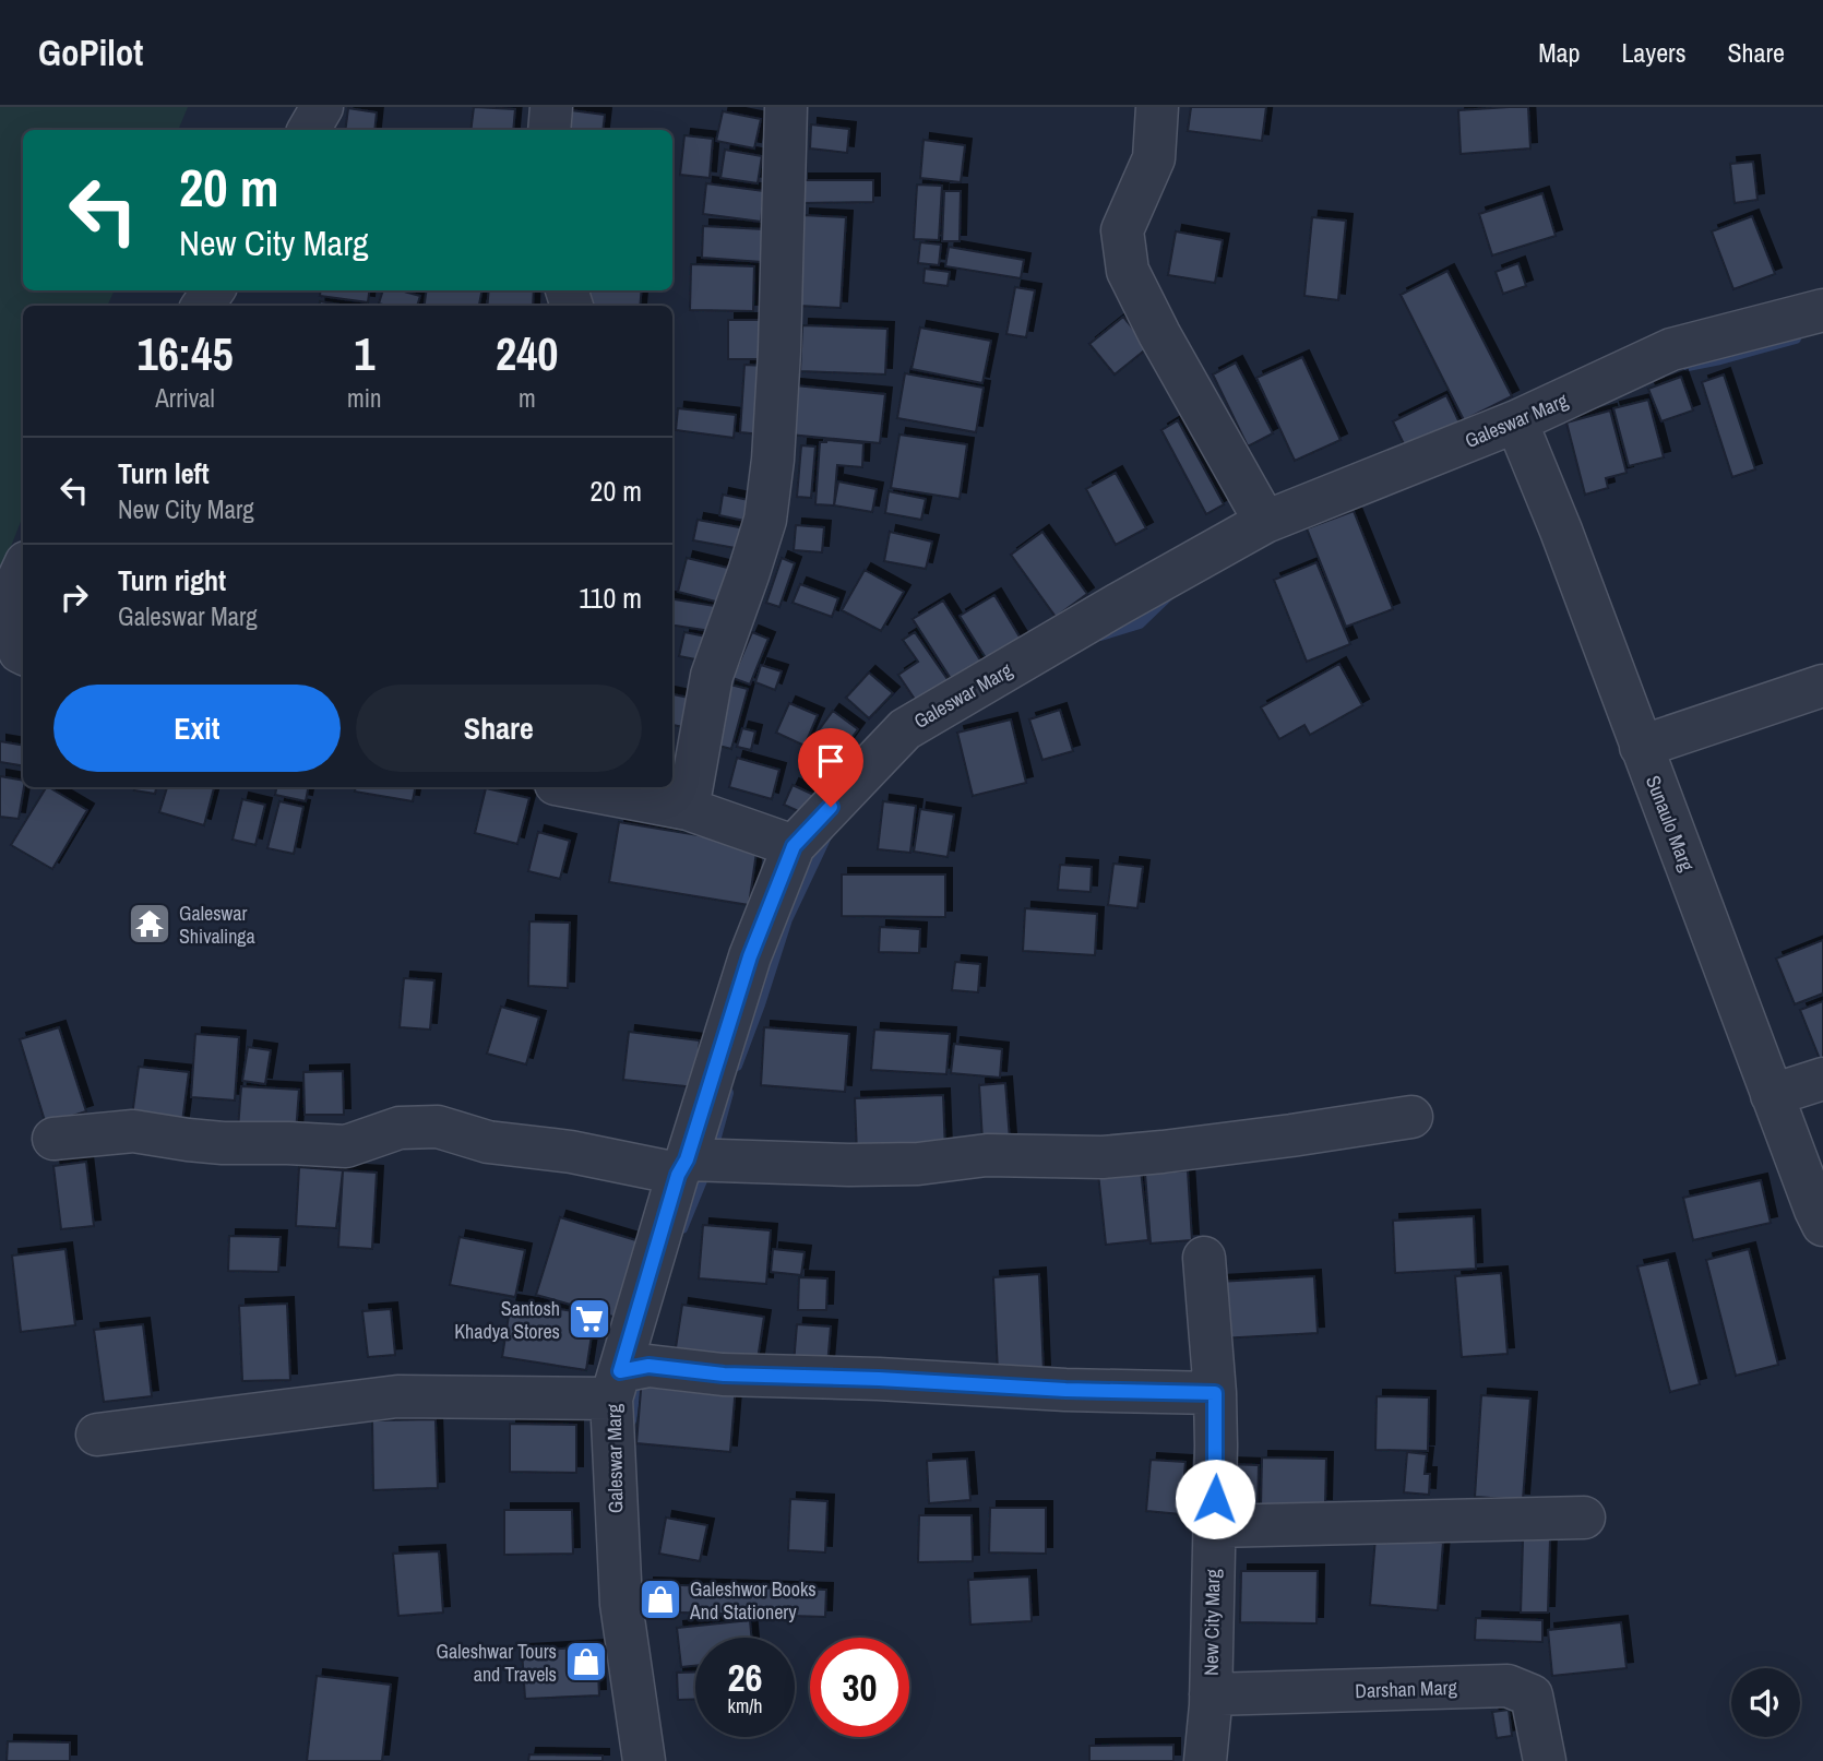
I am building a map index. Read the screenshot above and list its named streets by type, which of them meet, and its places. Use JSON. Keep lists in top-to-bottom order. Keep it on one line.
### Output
{"streets":{"street":["Galeswar Marg","Sunaulo Marg","New City Marg","Darshan Marg"]},"crossings":[["Galeswar Marg","Sunaulo Marg"],["New City Marg","Darshan Marg"]],"places":{"temple":["Galeswar Shivalinga"],"supermarket":["Santosh Khadya Stores"],"shop":["Galeshwor Books And Stationery","Galeshwar Tours and Travels"]},"page":{"header":"GoPilot","nav":["Map","Layers","Share"],"turn":["20 m","New City Marg"],"eta":["16:45","Arrival","1","min","240","m"],"list":[{"name":"Turn left","note":"New City Marg","value":"20 m"},{"name":"Turn right","note":"Galeswar Marg","value":"110 m"}],"buttons":["Exit","Share"],"speed":"26 km/h","limit":"30"}}
